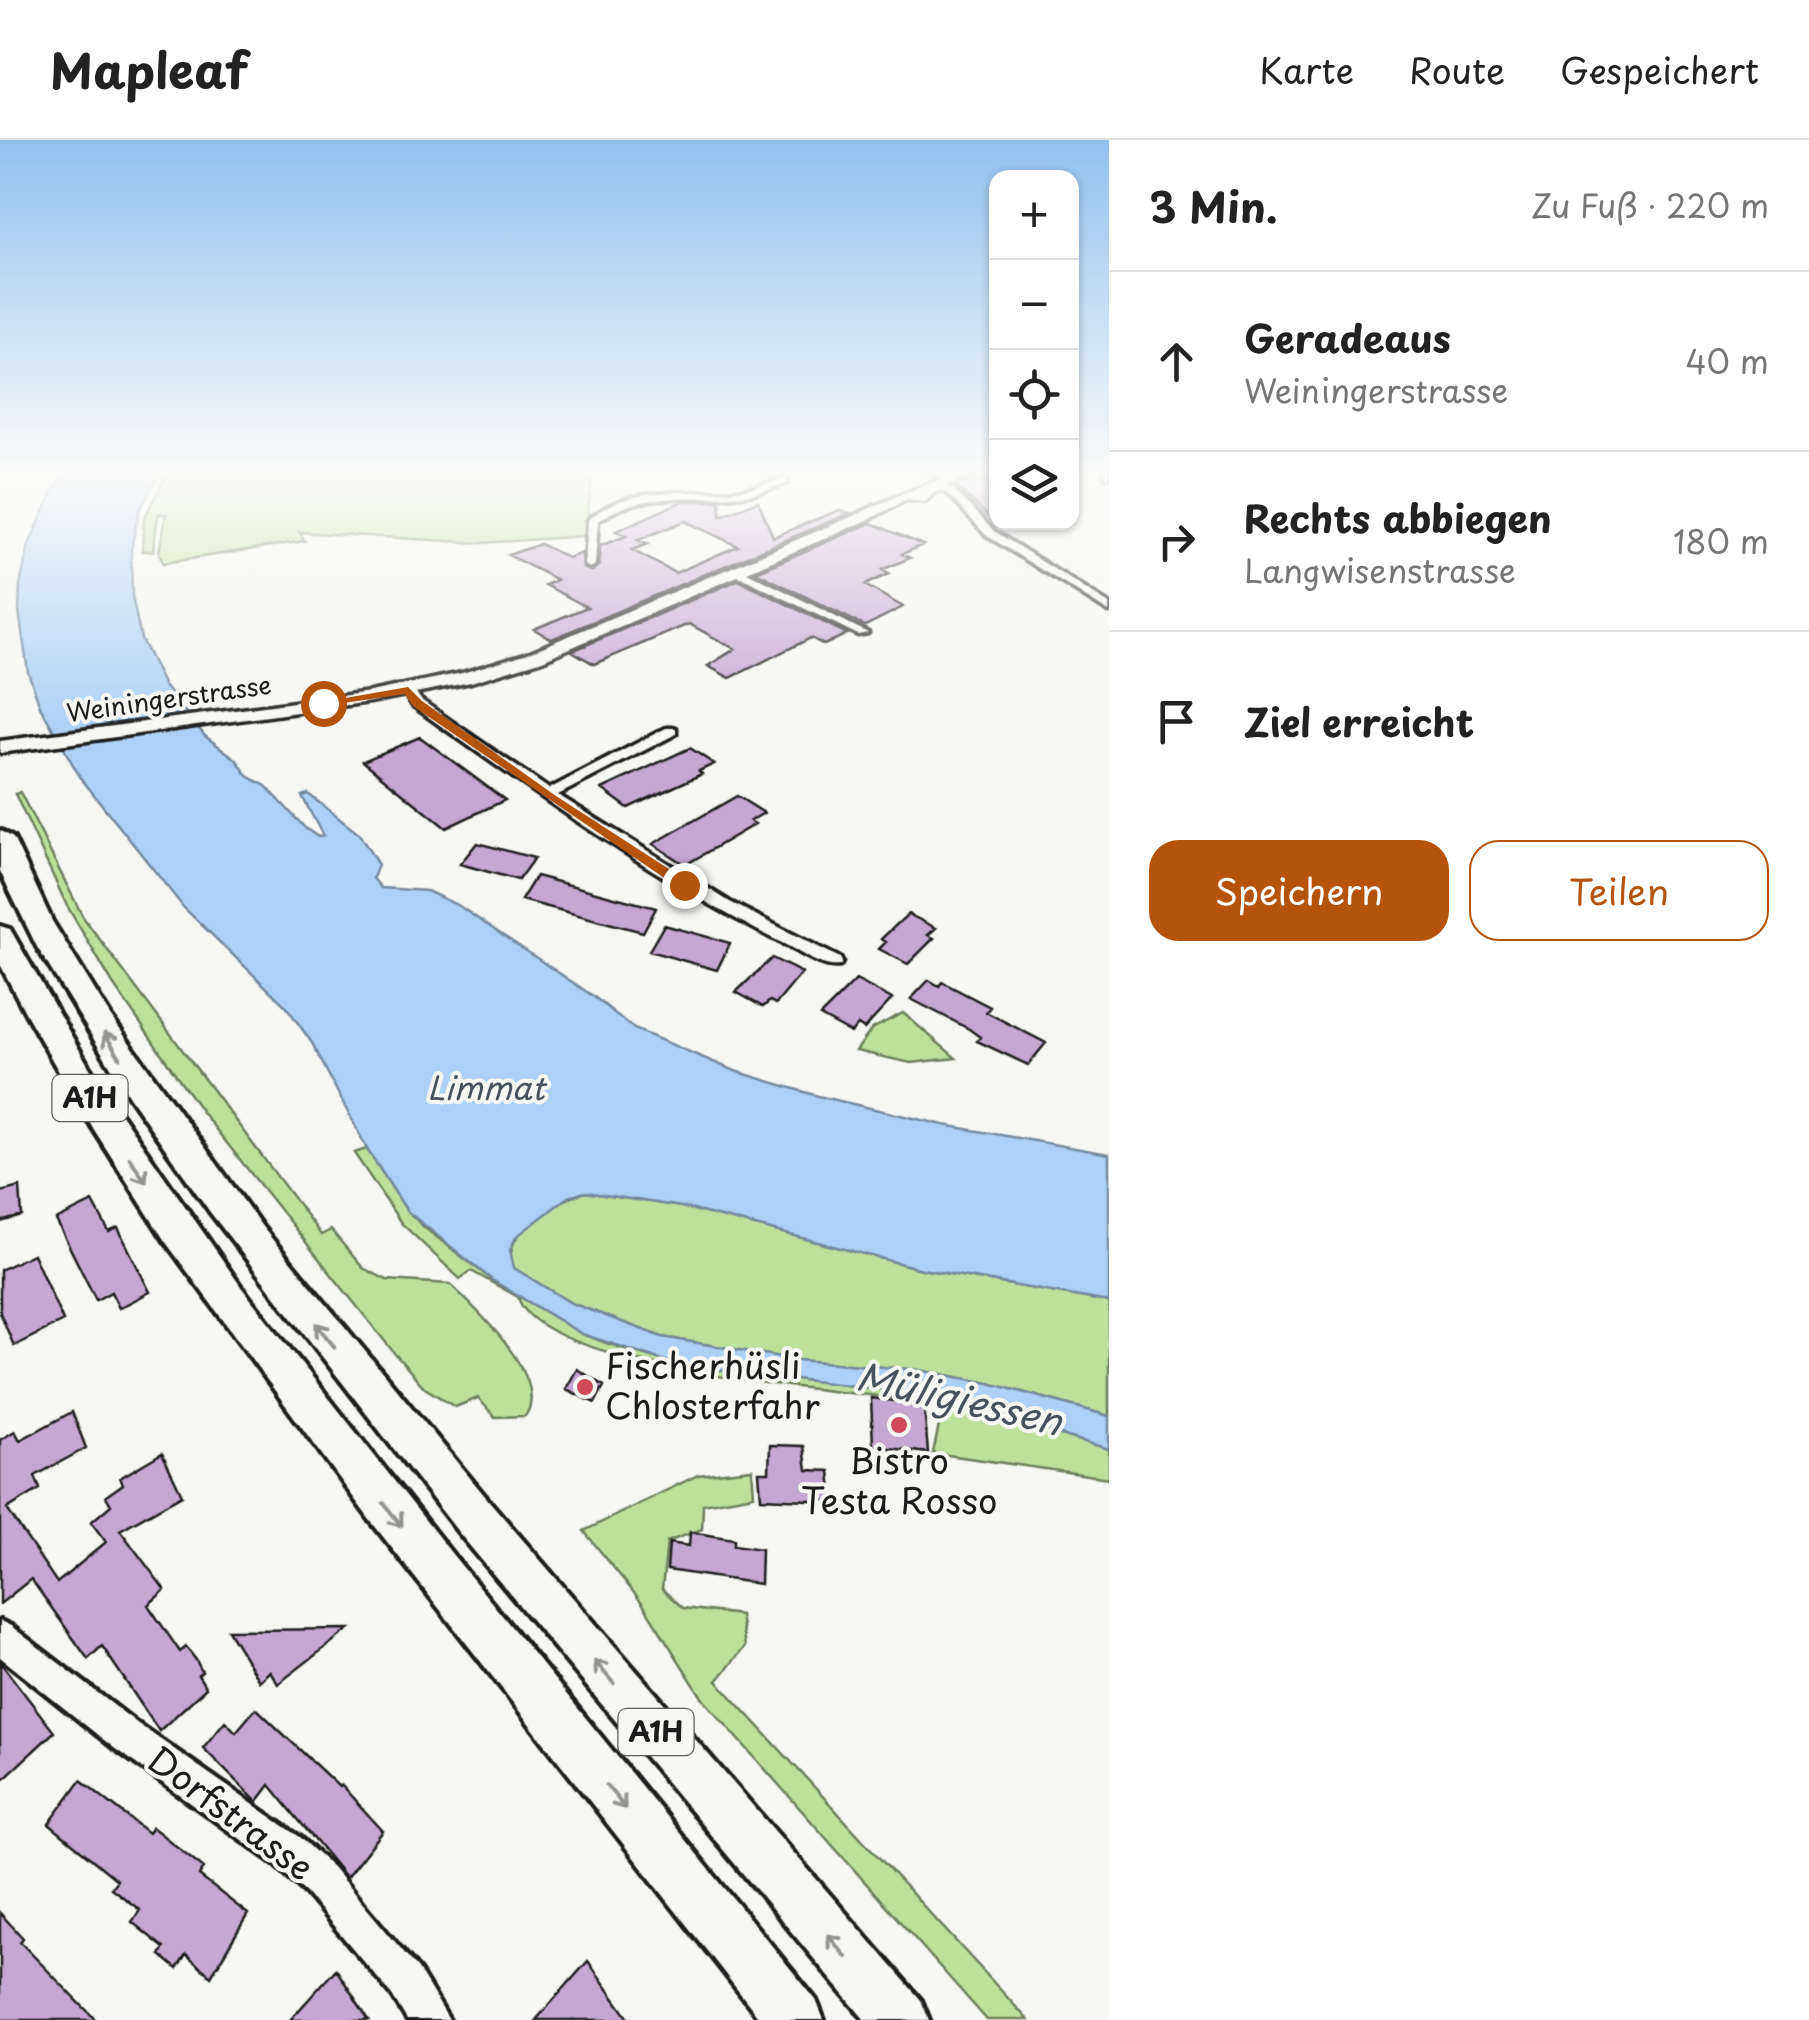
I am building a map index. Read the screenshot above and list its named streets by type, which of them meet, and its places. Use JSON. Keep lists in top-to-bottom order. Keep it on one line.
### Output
{"streets":{"highway":["A1H"],"main road":["Weiningerstrasse"],"street":["Dorfstrasse"]},"water":["Limmat","Müligiessen"],"places":["Fischerhüsli Chlosterfahr","Bistro Testa Rosso"],"page":{"header":"Mapleaf","nav":["Karte","Route","Gespeichert"],"heading":["3 Min.","Zu Fuß · 220 m"],"map_buttons":["+","−"],"list":[["Geradeaus","Weiningerstrasse","40 m"],["Rechts abbiegen","Langwisenstrasse","180 m"],"Ziel erreicht"],"buttons":["Speichern","Teilen"]}}
